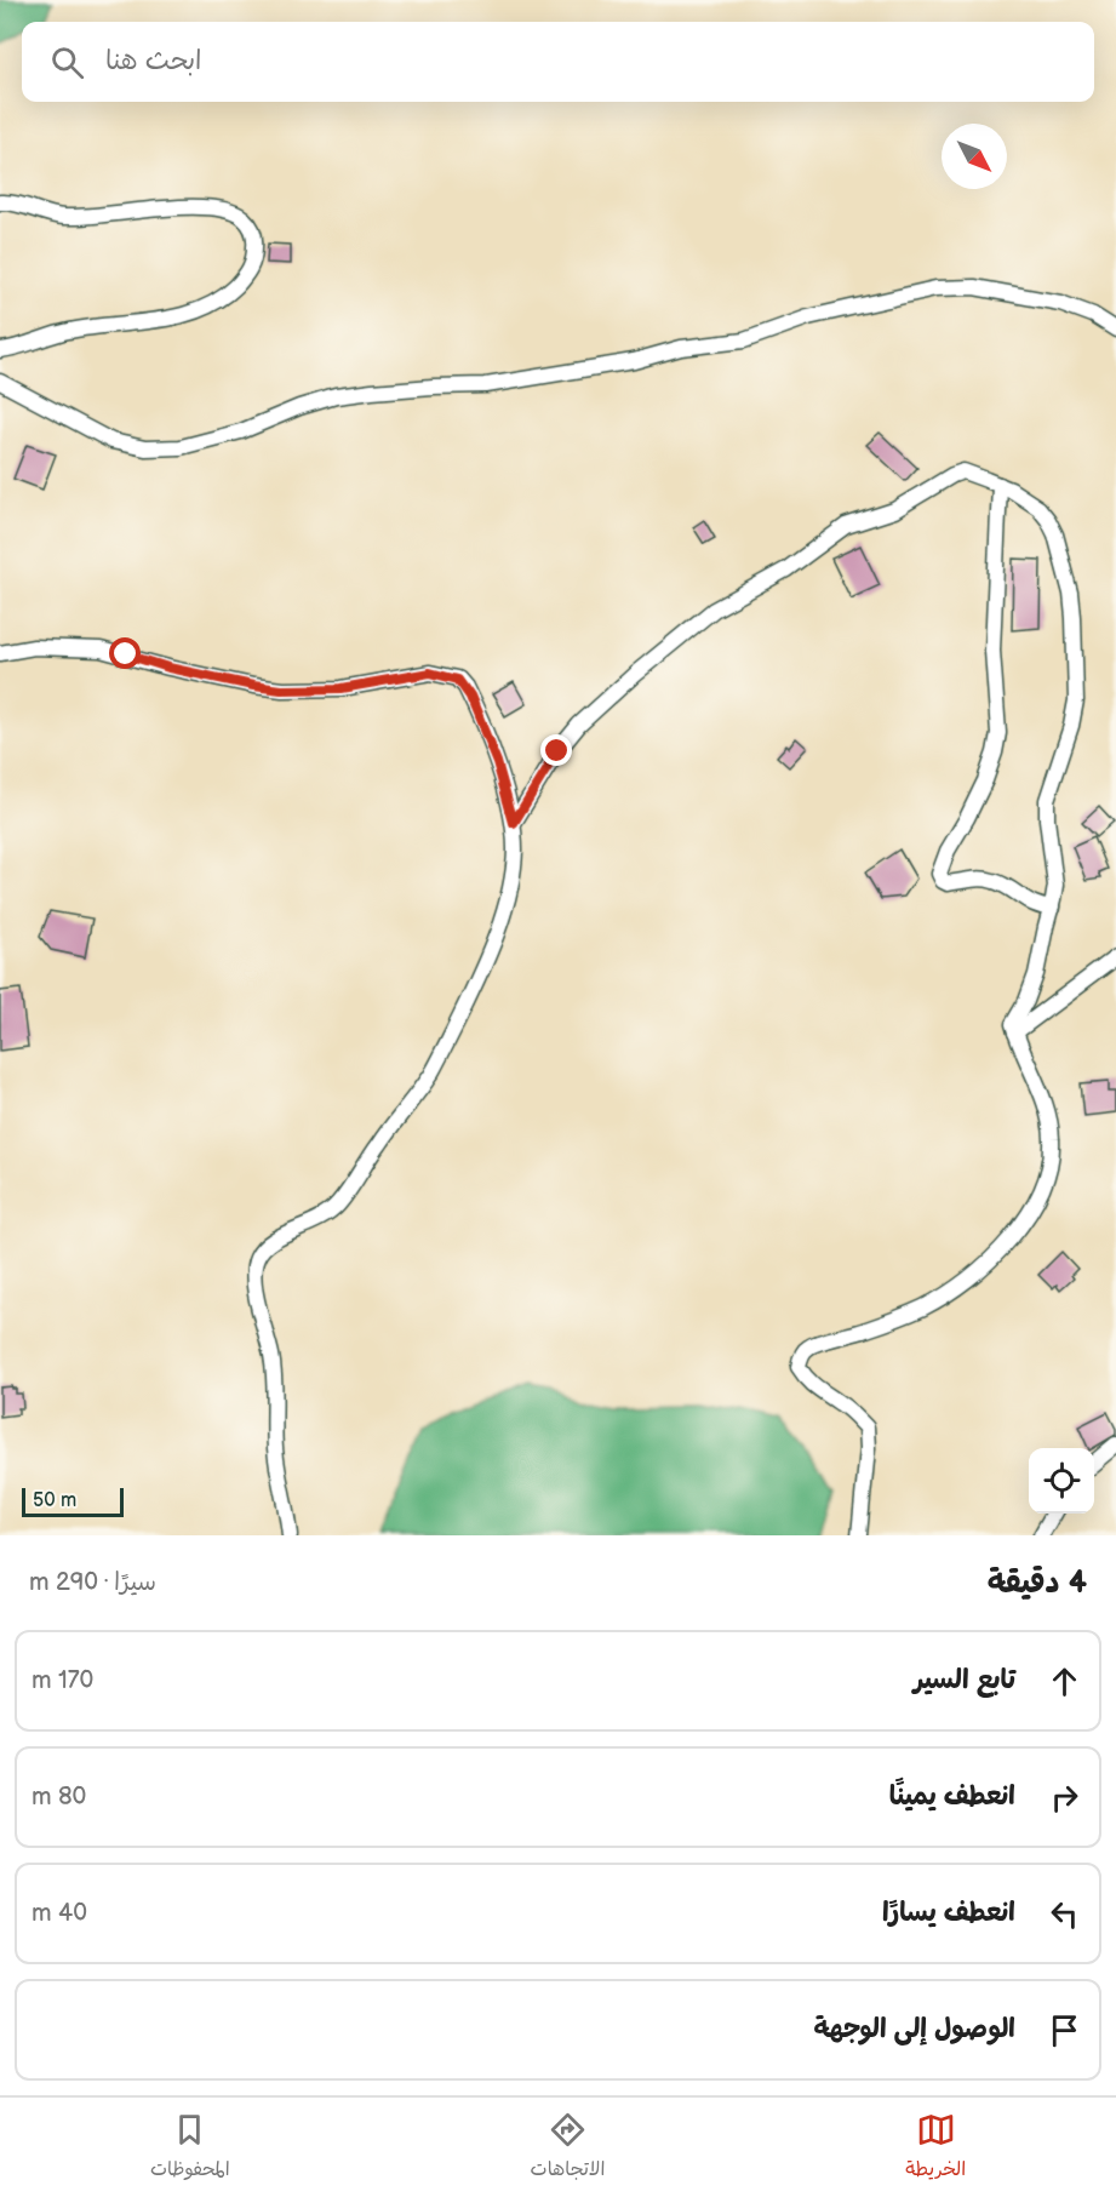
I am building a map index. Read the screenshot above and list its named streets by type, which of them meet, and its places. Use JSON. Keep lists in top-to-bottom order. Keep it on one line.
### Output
{"scale_bar":"50 m","north":"bottom right","page":{"search":"ابحث هنا","scale":"50 m","heading":["4 دقيقة","سيرًا · 290 m"],"list":[["تابع السير","170 m"],["انعطف يمينًا","80 m"],["انعطف يسارًا","40 m"],"الوصول إلى الوجهة"],"nav":["الخريطة","الاتجاهات","المحفوظات"]}}
